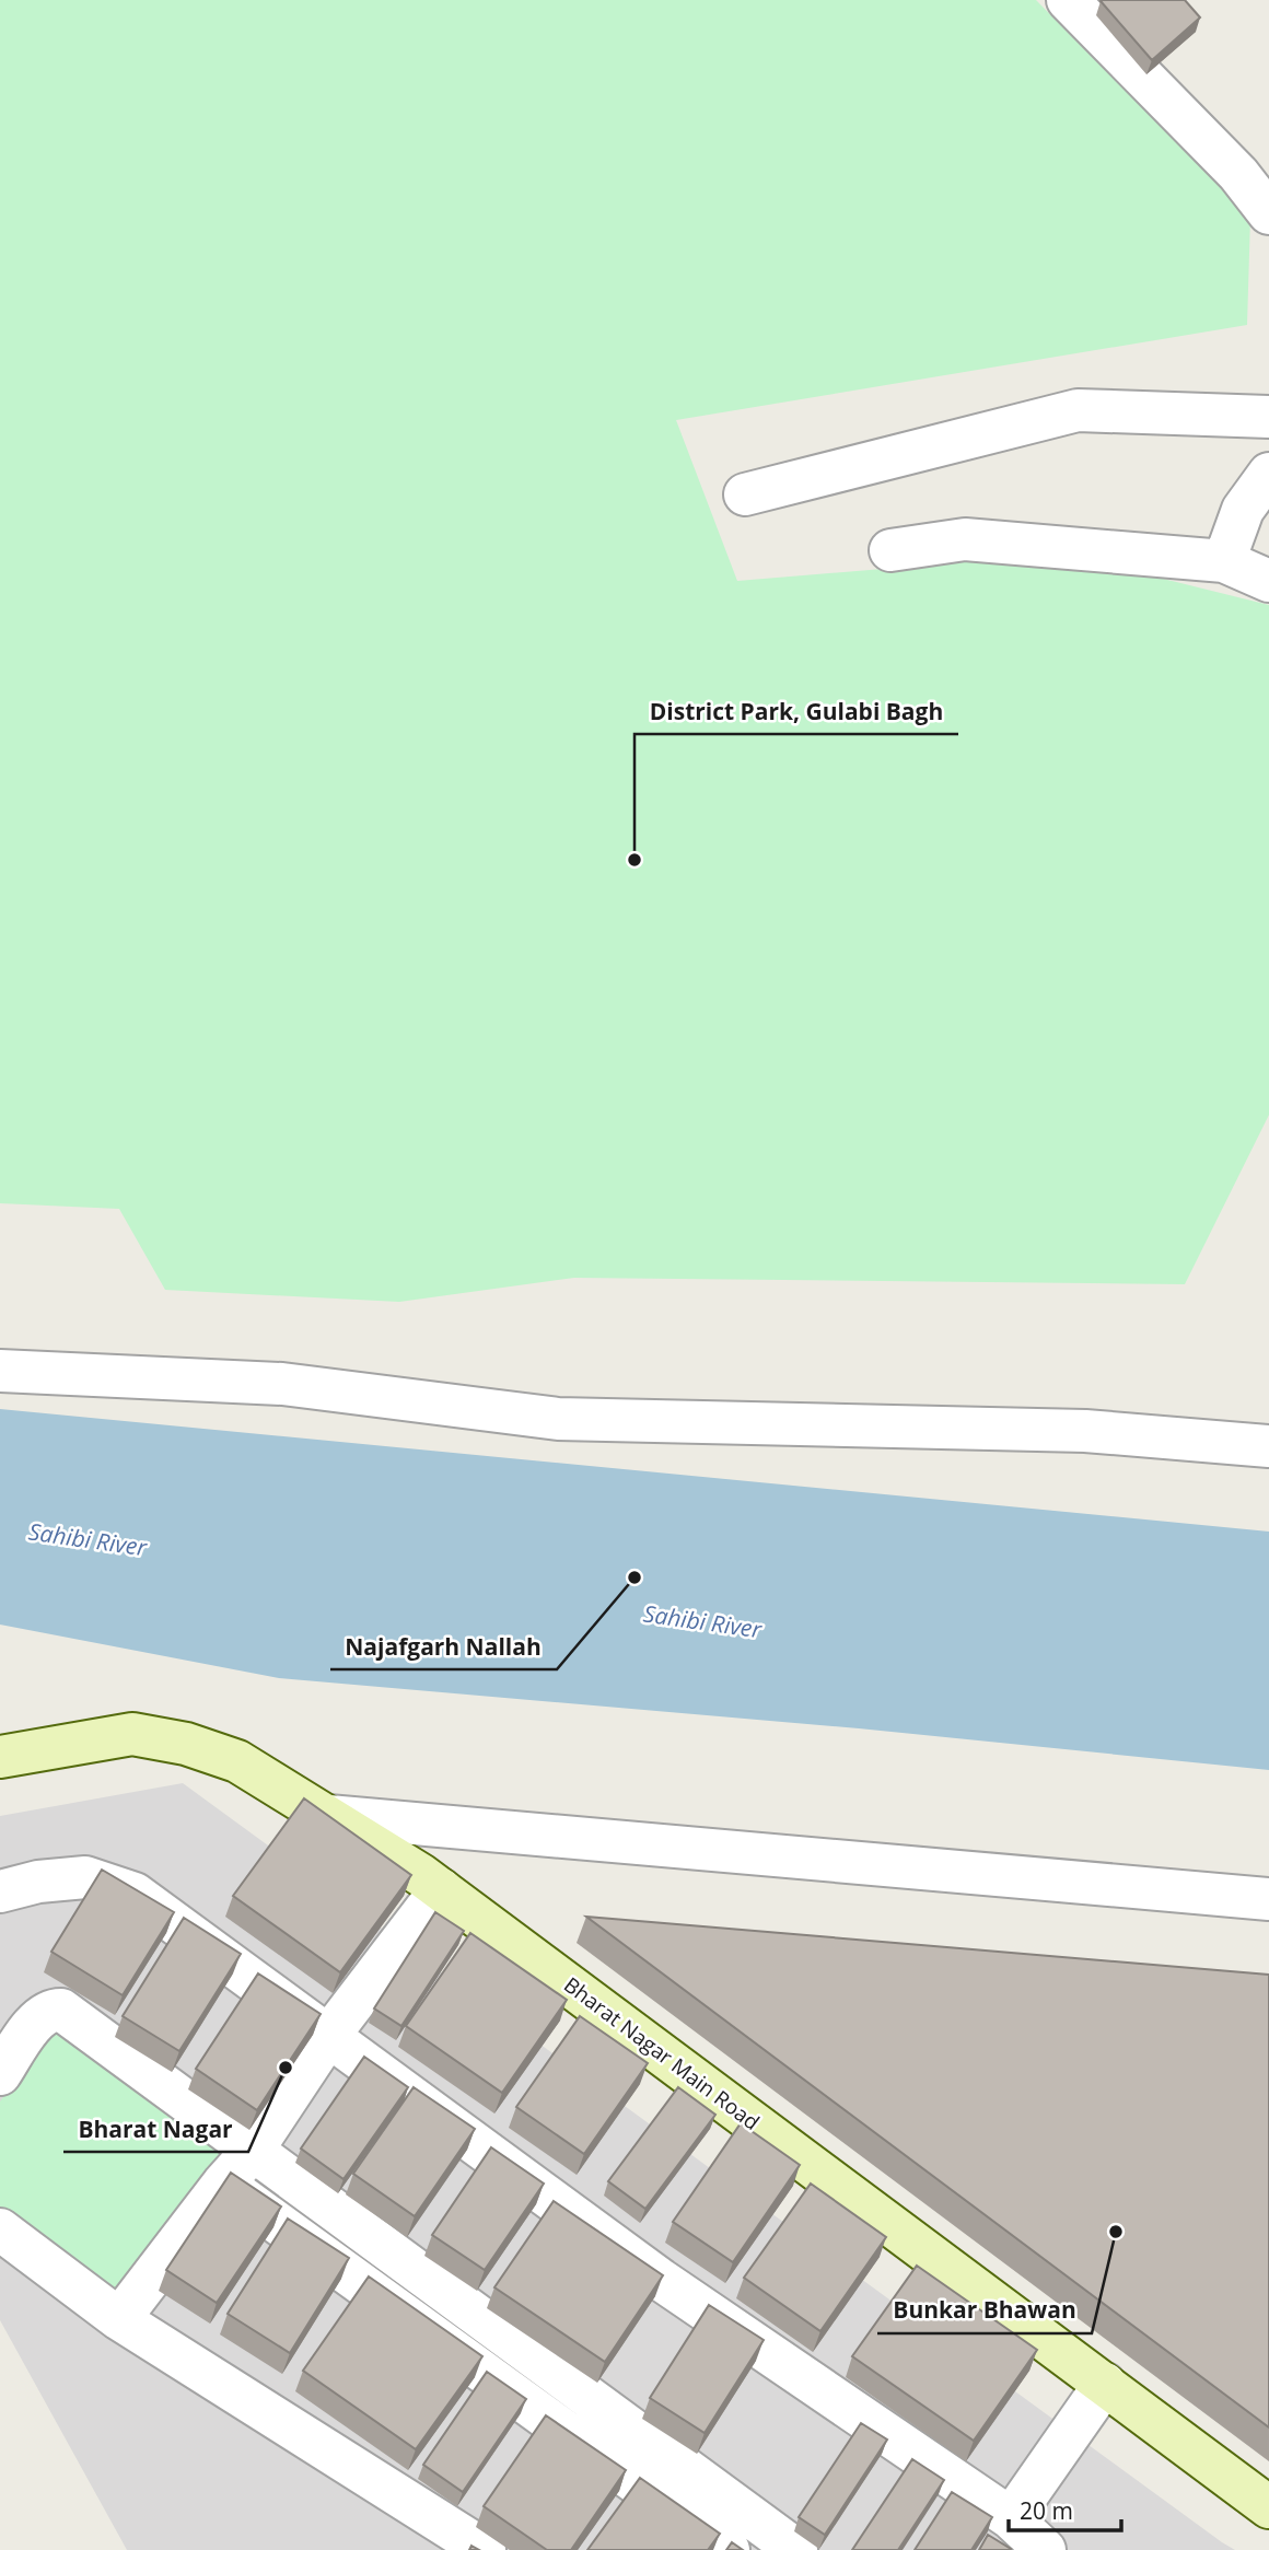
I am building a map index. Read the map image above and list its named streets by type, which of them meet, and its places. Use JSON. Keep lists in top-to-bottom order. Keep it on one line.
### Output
{"streets":{"street":["Bharat Nagar Main Road"]},"water":["Sahibi River"],"places":["District Park, Gulabi Bagh","Najafgarh Nallah","Bharat Nagar","Bunkar Bhawan"],"scale_bar":"20 m"}
